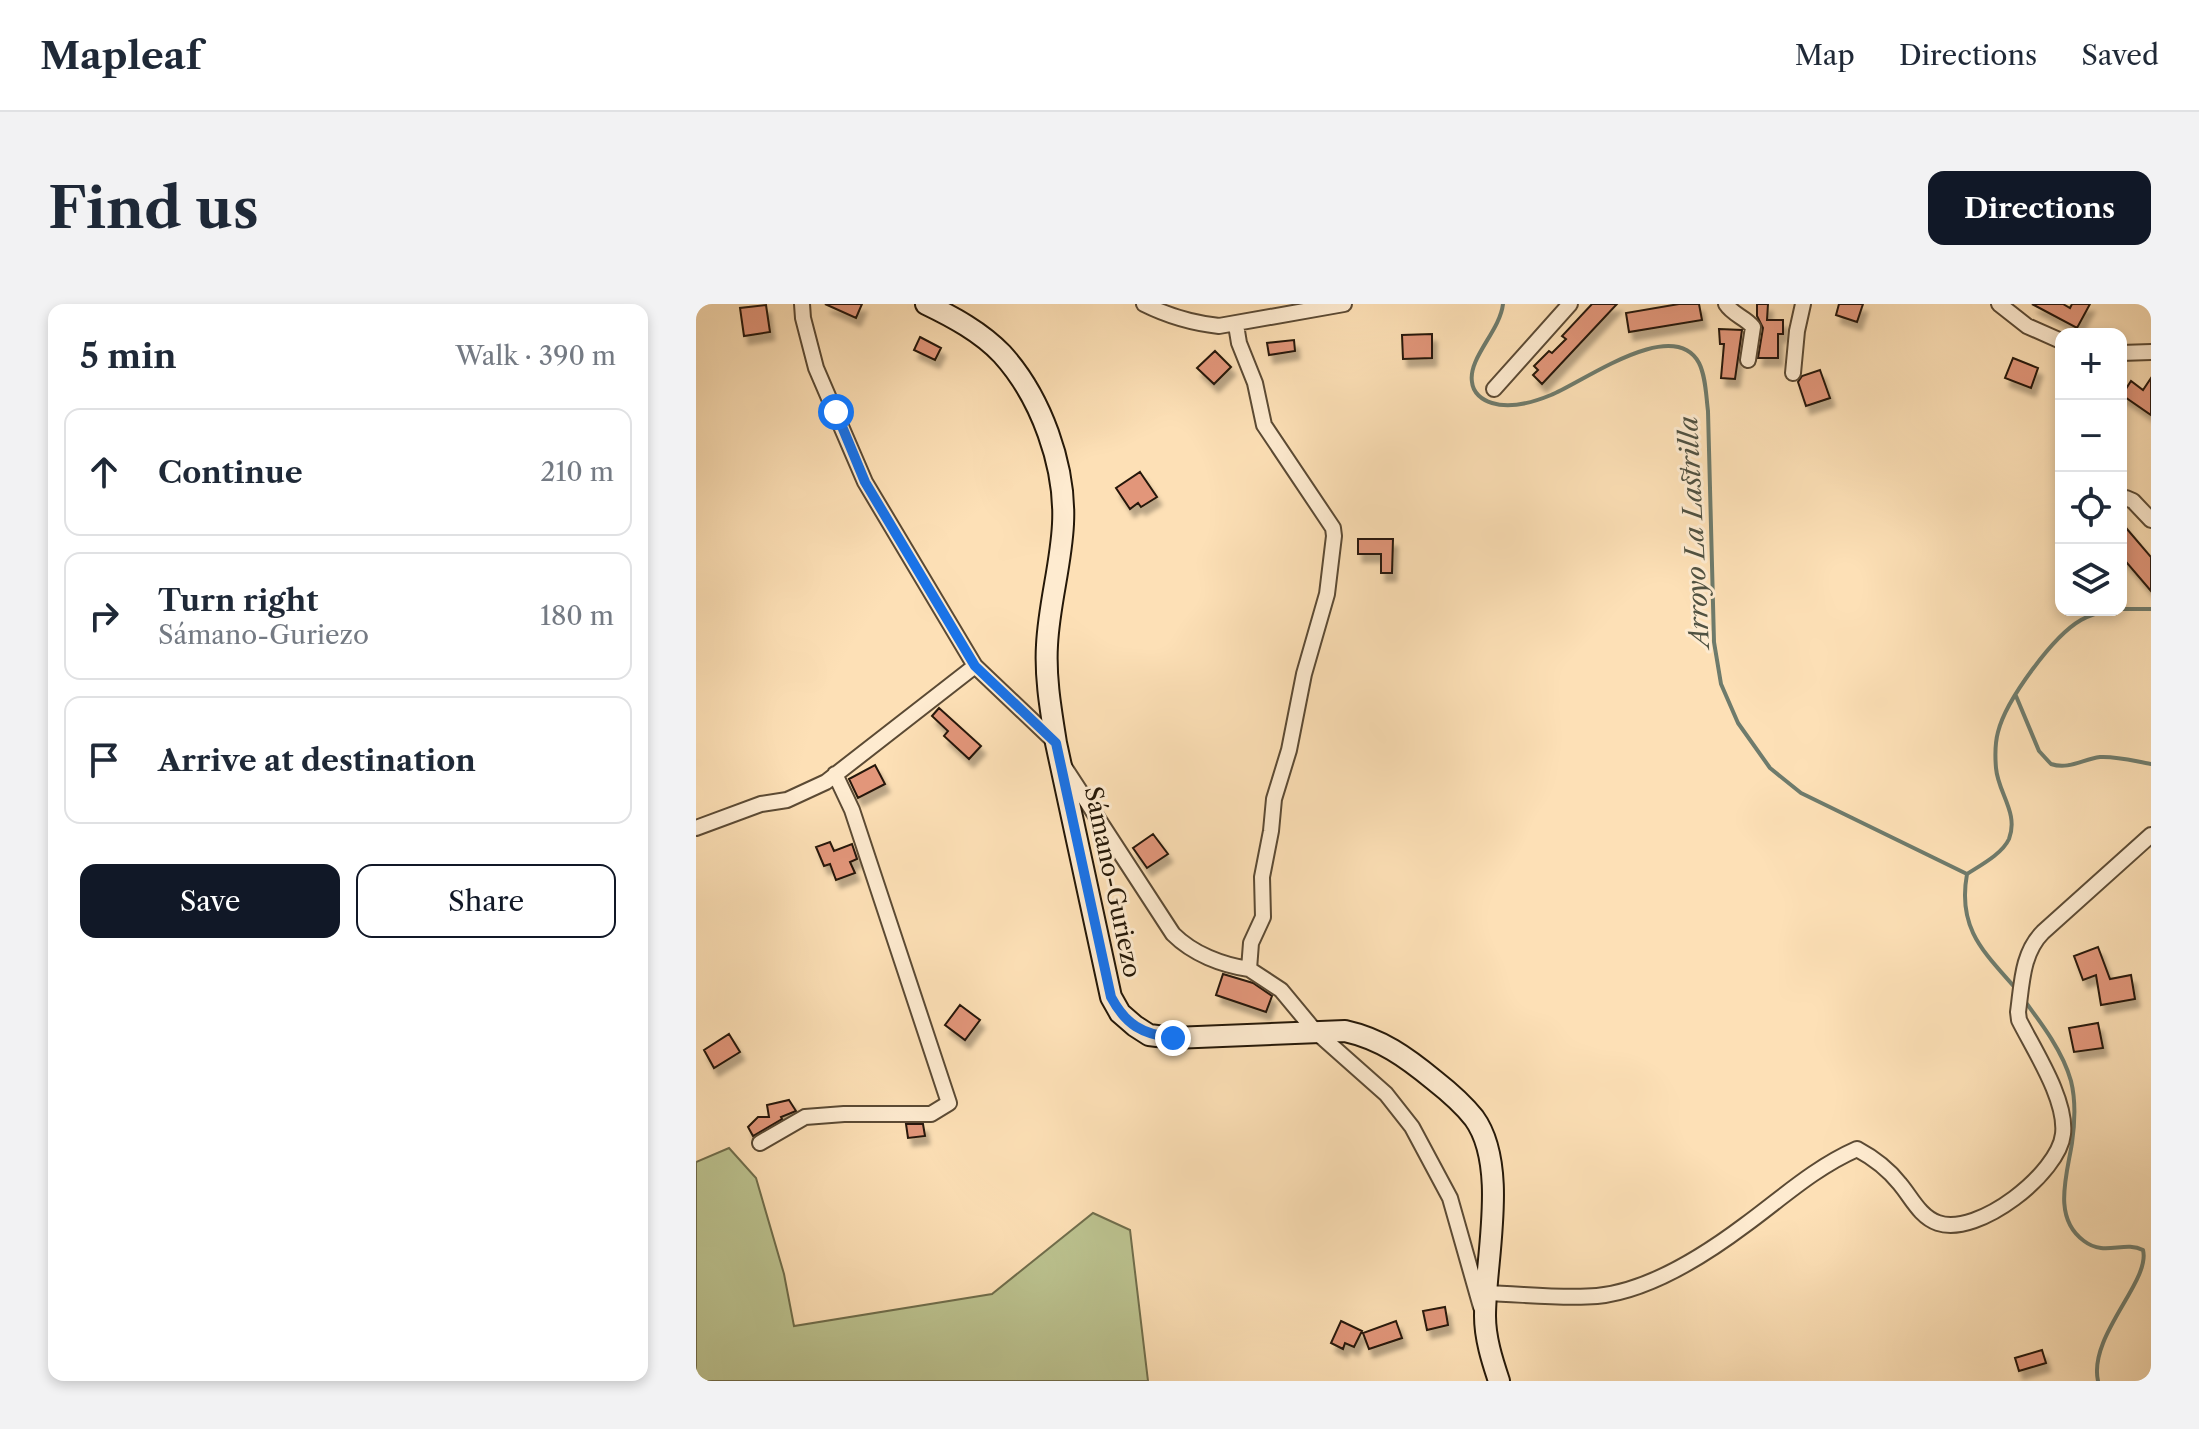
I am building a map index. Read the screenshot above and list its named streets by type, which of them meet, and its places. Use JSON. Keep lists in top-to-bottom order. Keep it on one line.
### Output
{"streets":{"street":["Sámano-Guriezo"]},"water":["Arroyo La Lastrilla"],"page":{"header":"Mapleaf","nav":["Map","Directions","Saved"],"buttons":["Directions",["Save","Share"]],"title":"Find us","heading":["5 min","Walk · 390 m"],"map_buttons":["+","−"],"list":[["Continue","210 m"],["Turn right","Sámano-Guriezo","180 m"],"Arrive at destination"]}}
